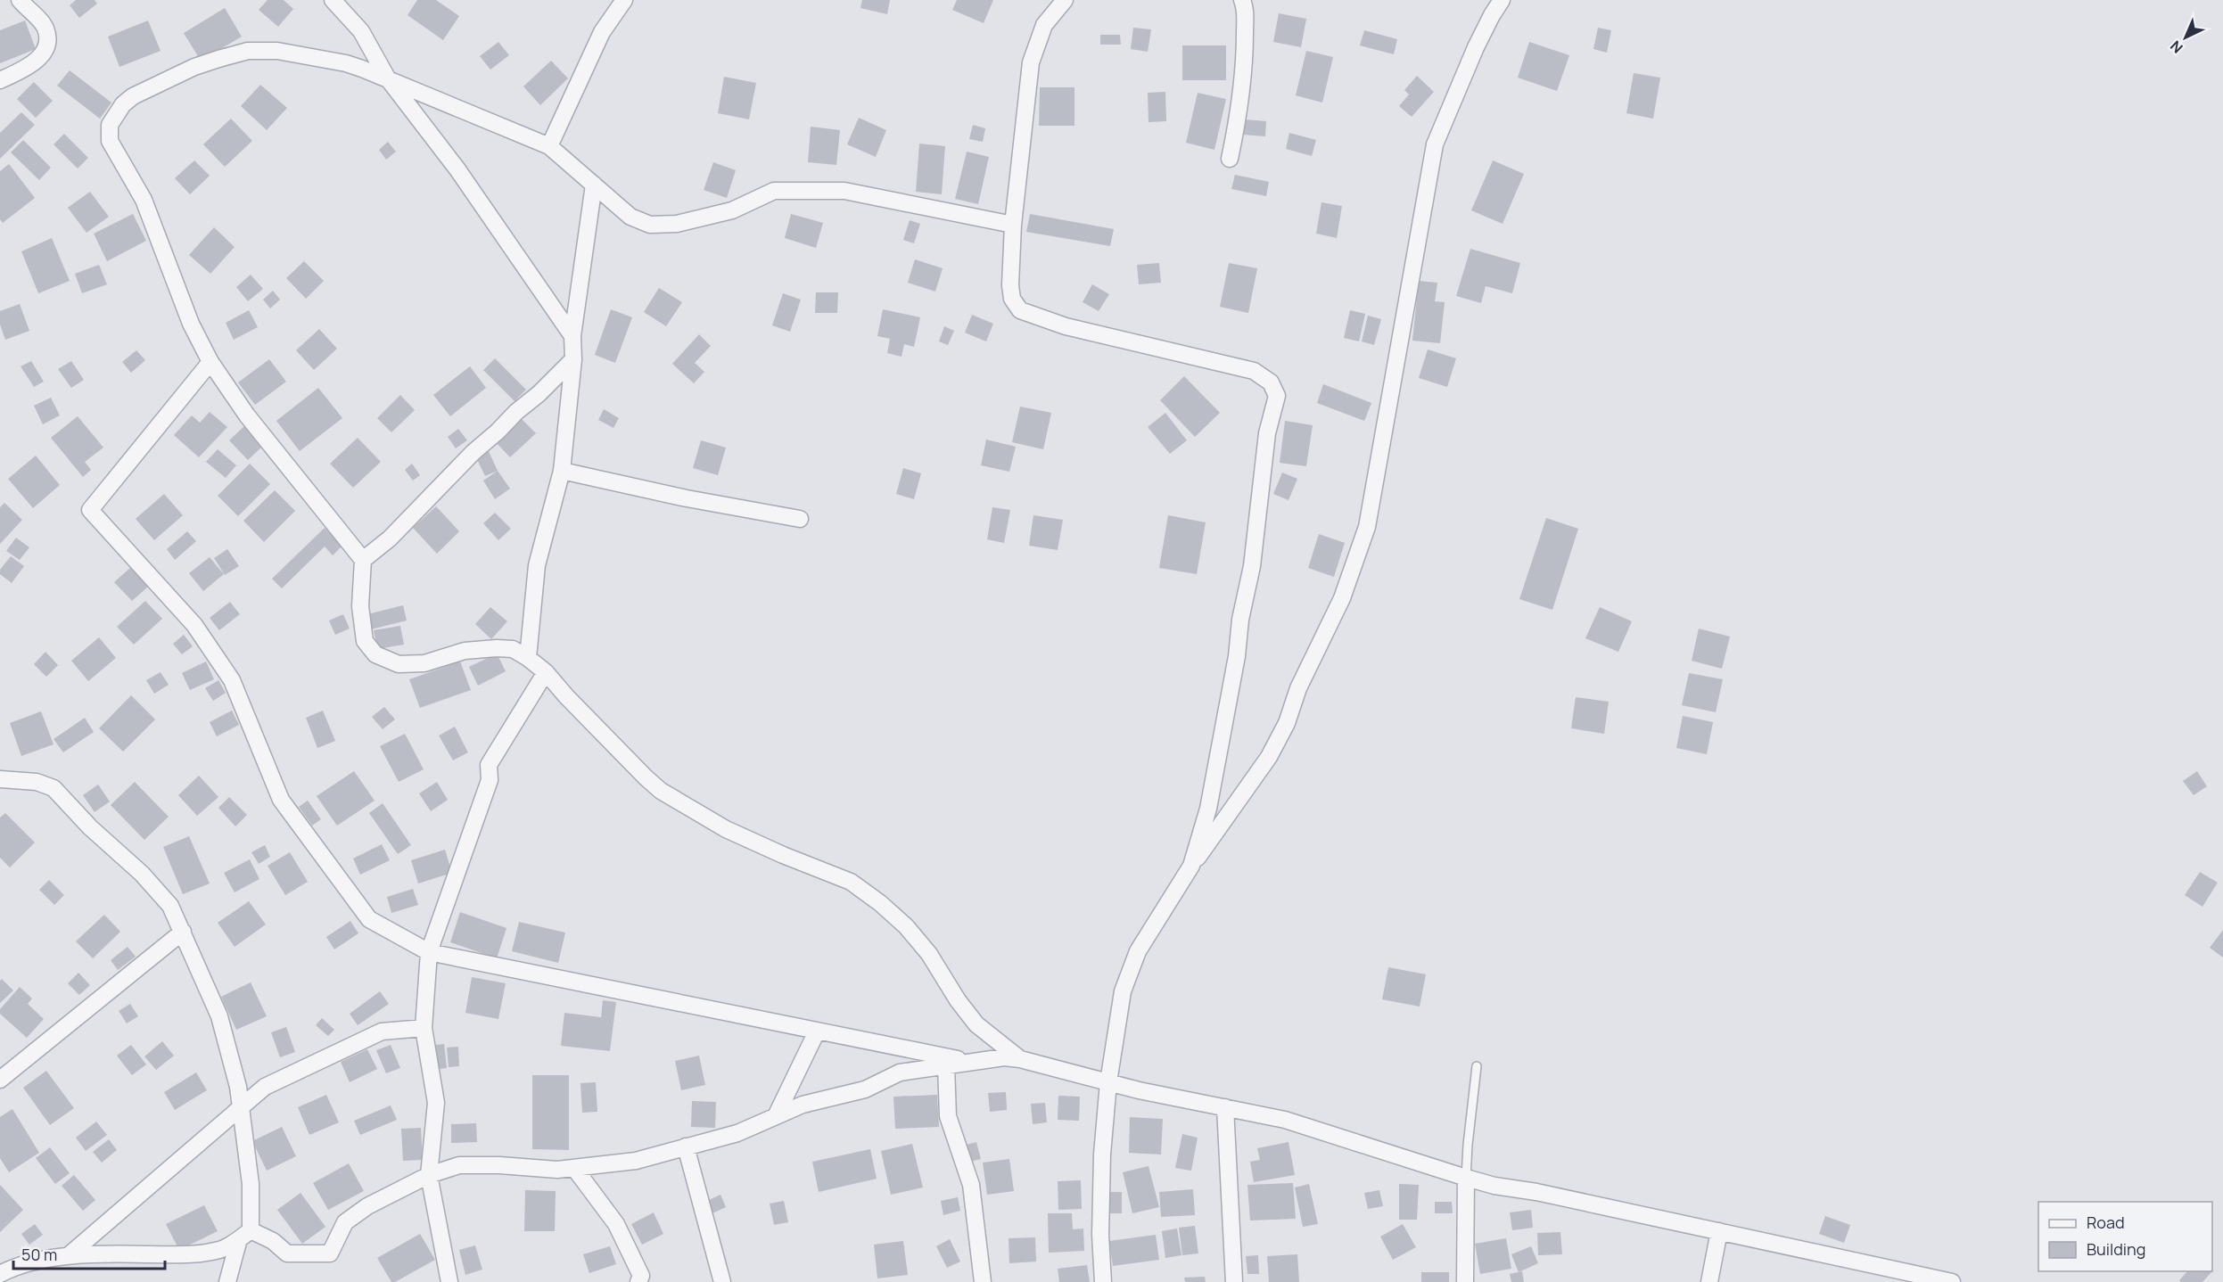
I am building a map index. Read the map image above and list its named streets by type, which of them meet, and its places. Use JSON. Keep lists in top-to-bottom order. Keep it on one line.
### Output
{"legend":["Road","Building"],"scale_bar":"50 m","north":"bottom left"}
